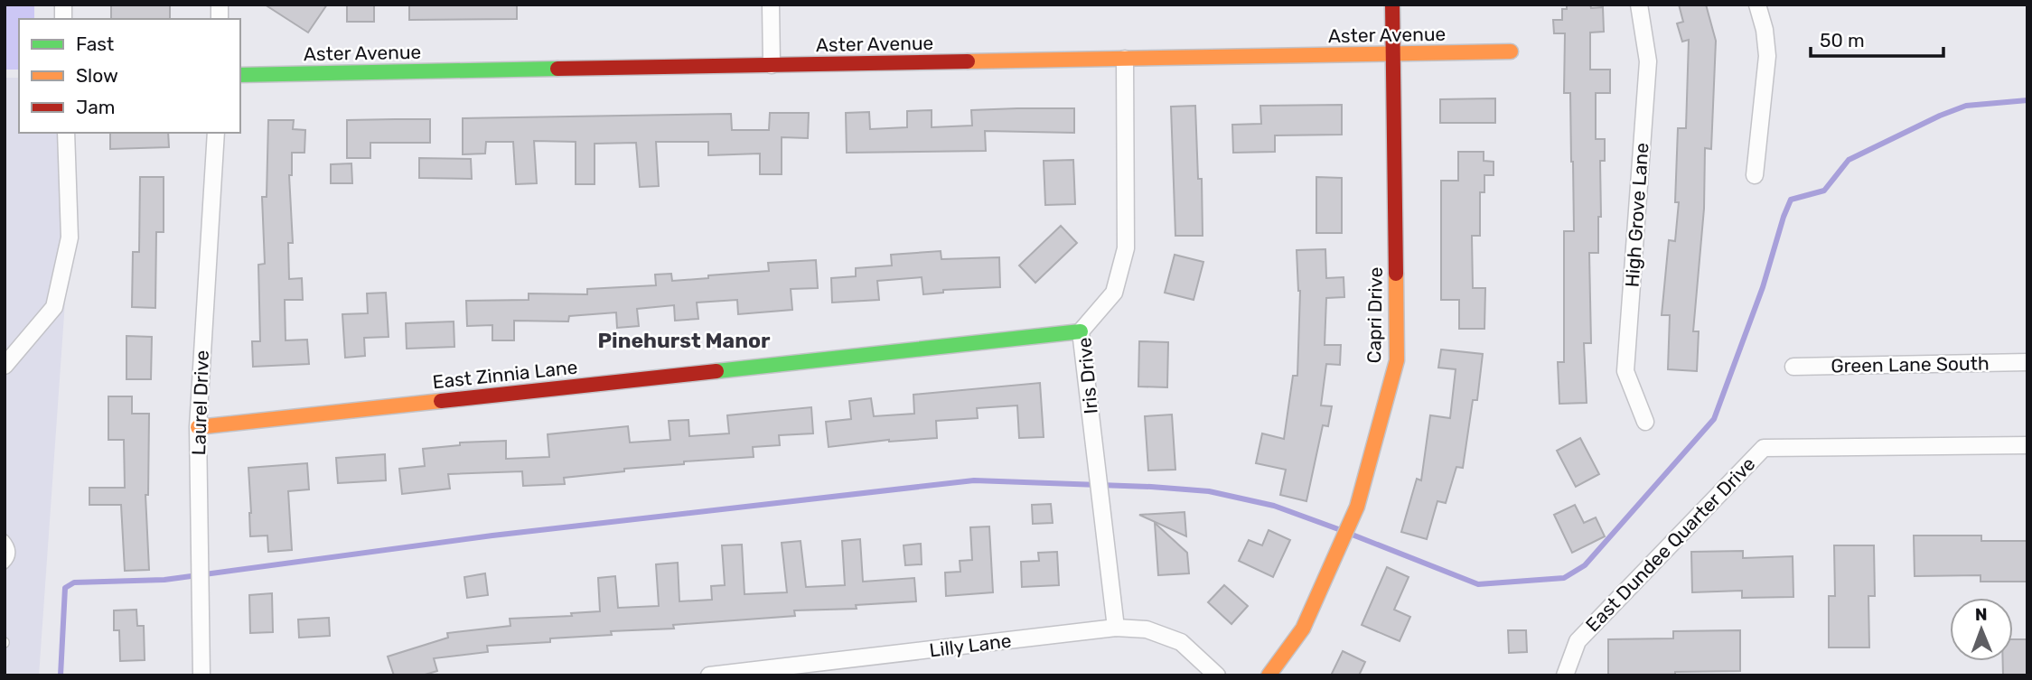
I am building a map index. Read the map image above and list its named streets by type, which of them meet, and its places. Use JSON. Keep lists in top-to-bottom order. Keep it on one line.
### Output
{"streets":{"street":["Aster Avenue","High Grove Lane","Capri Drive","Green Lane South","East Zinnia Lane","Iris Drive","Laurel Drive","East Dundee Quarter Drive","Lilly Lane"]},"crossings":[["Aster Avenue","Capri Drive"],["Aster Avenue","Iris Drive"],["East Zinnia Lane","Iris Drive"],["East Zinnia Lane","Laurel Drive"],["Iris Drive","Lilly Lane"]],"districts":["Pinehurst Manor"],"legend":["Fast","Slow","Jam"],"scale_bar":"50 m","north":"top"}
